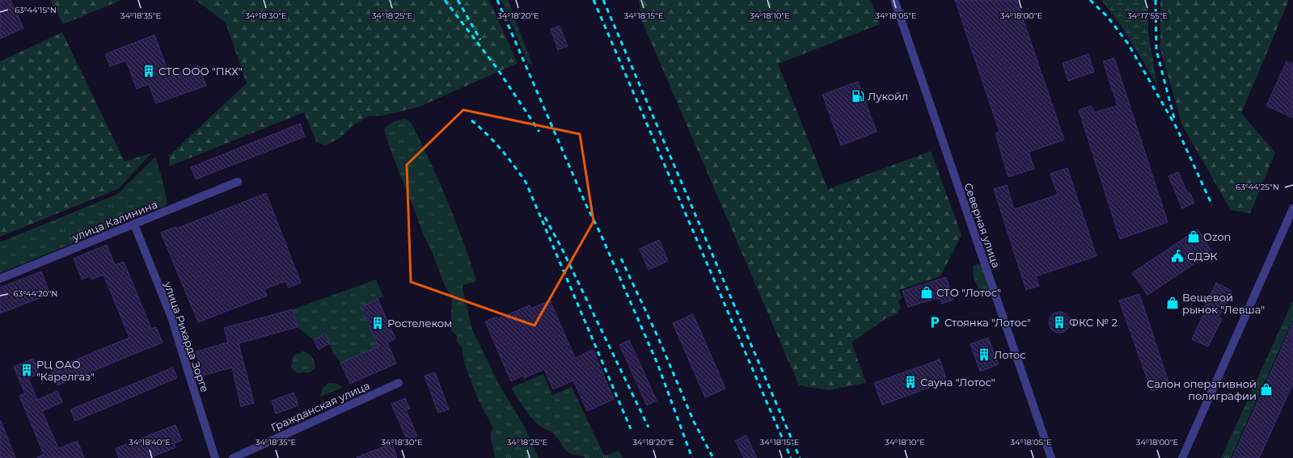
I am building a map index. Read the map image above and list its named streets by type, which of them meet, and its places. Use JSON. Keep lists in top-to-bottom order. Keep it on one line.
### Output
{"streets":{"street":["улица Калинина","Северная улица","улица Рихарда Зорге","Гражданская улица"]},"crossings":[["улица Калинина","улица Рихарда Зорге"]],"places":{"building":["СТС ООО \"ПКХ\"","ФКС № 2","Ростелеком","Лотос","РЦ ОАО \"Карелгаз\"","Сауна \"Лотос\""],"fuel station":["Лукойл"],"shop":["Ozon","СТО \"Лотос\"","Вещевой рынок \"Левша\"","Салон оперативной полиграфии"],"public building":["СДЭК"],"parking":["Стоянка \"Лотос\""]},"coordinates":["63°44'15\"N","34°18'35\"E","34°18'30\"E","34°18'25\"E","34°18'20\"E","34°18'15\"E","34°18'10\"E","34°18'05\"E","34°18'00\"E","34°17'55\"E","63°44'25\"N","63°44'20\"N","34°18'40\"E"]}
